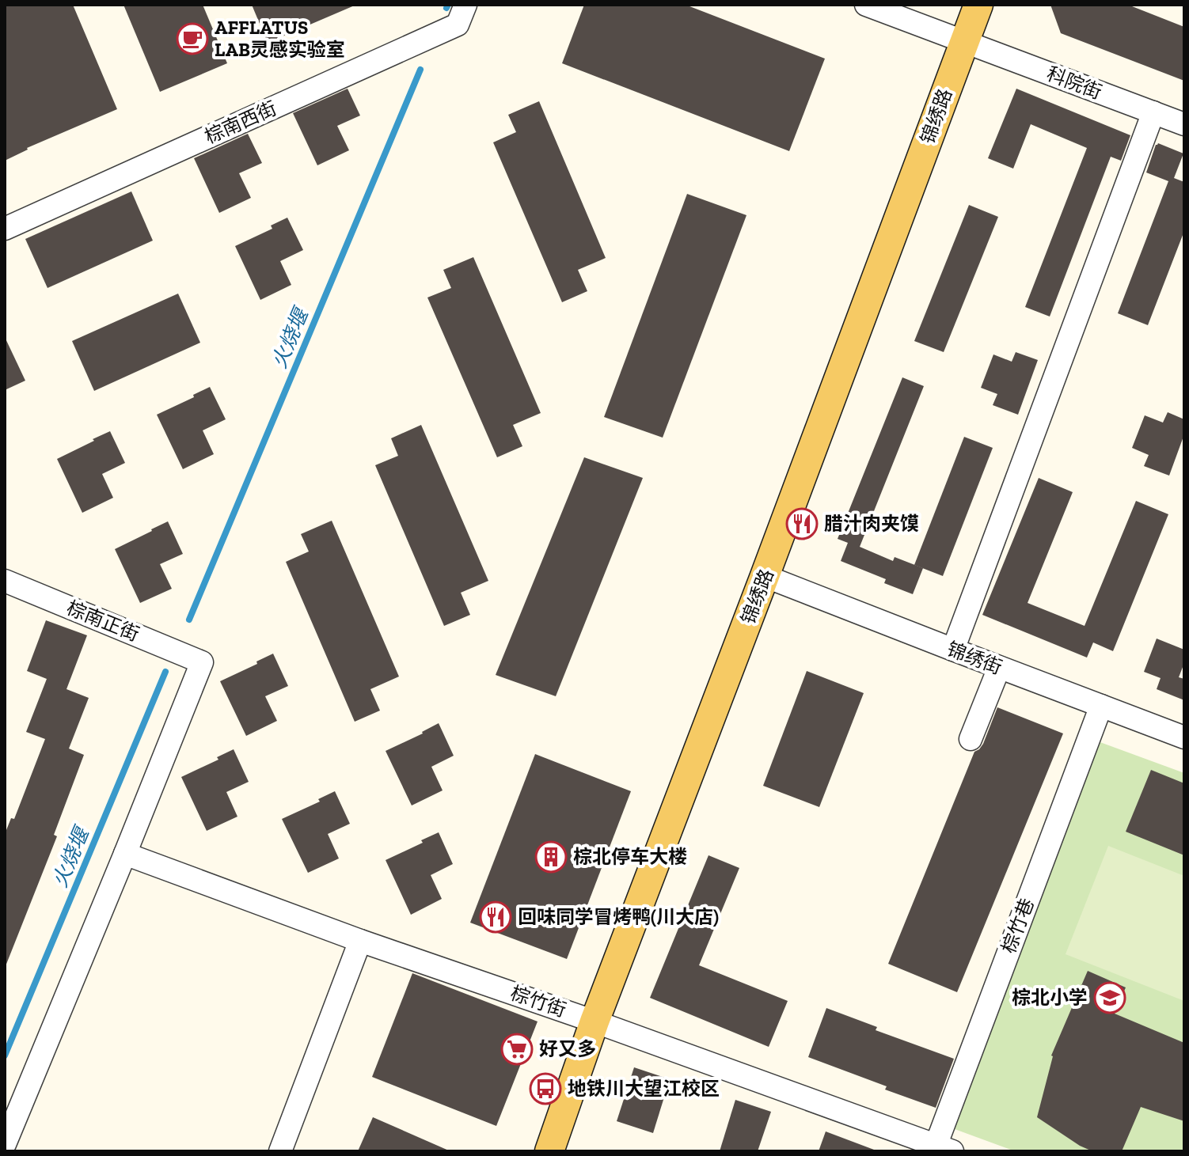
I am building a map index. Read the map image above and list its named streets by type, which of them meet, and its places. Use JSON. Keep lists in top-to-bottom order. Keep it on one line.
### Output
{"streets":{"main road":["锦绣路"],"street":["科院街","棕南西街","棕南正街","锦绣街","棕竹巷","棕竹街"]},"crossings":[["科院街","锦绣路"],["锦绣路","锦绣街"],["锦绣路","棕竹街"],["棕南正街","棕竹街"],["锦绣街","棕竹巷"],["棕竹巷","棕竹街"]],"water":["火烧堰"],"places":{"cafe":["AFFLATUS LAB灵感实验室"],"restaurant":["腊汁肉夹馍","回味同学冒烤鸭(川大店)"],"building":["棕北停车大楼"],"school or university":["棕北小学"],"supermarket":["好又多"],"bus stop":["地铁川大望江校区"]}}
